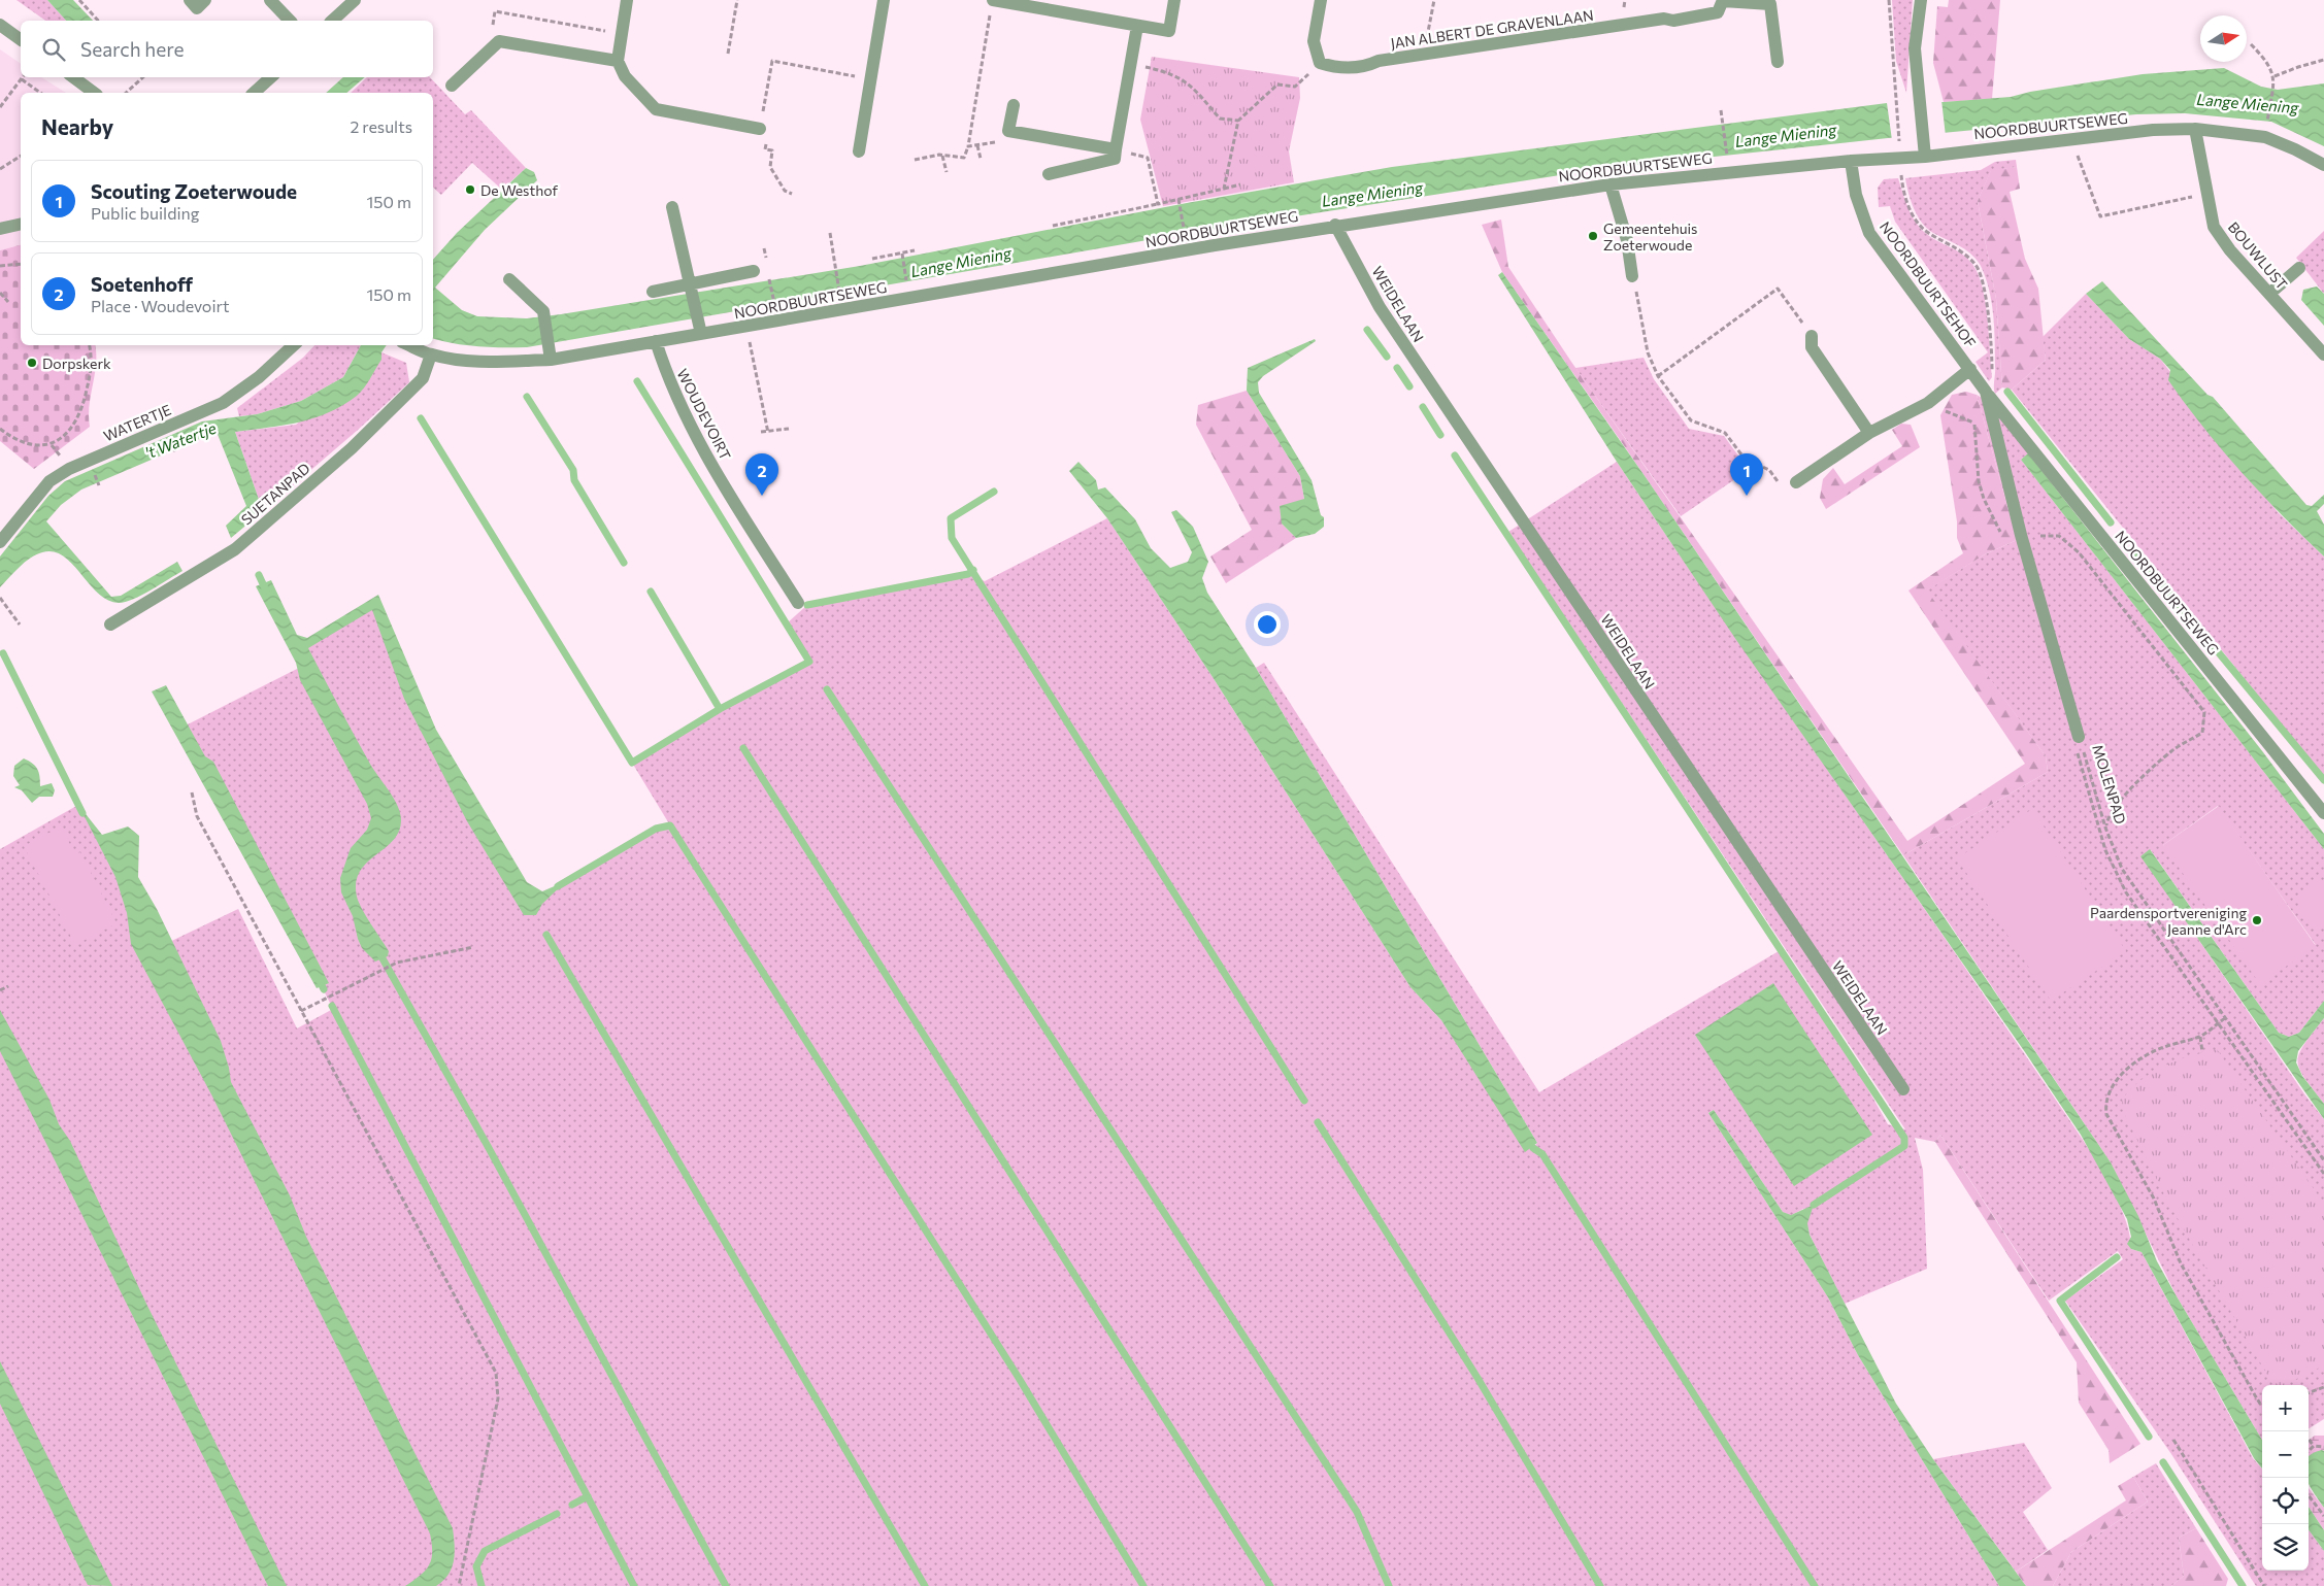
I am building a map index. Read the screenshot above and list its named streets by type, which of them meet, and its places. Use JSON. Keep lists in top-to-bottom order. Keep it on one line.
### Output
{"streets":{"street":["JAN ALBERT DE GRAVENLAAN","NOORDBUURTSEWEG","BOUWLUST","NOORDBUURTSEHOF","WEIDELAAN","WOUDEVOIRT","WATERTJE","SUETANPAD","MOLENPAD"]},"crossings":[["NOORDBUURTSEWEG","BOUWLUST"],["NOORDBUURTSEWEG","NOORDBUURTSEHOF"],["NOORDBUURTSEWEG","WEIDELAAN"],["NOORDBUURTSEWEG","WOUDEVOIRT"],["NOORDBUURTSEWEG","SUETANPAD"],["NOORDBUURTSEWEG","MOLENPAD"],["NOORDBUURTSEHOF","MOLENPAD"]],"water":["Lange Miening","'t Watertje"],"places":["De Westhof","Gemeentehuis Zoeterwoude","Dorpskerk","Paardensportvereniging Jeanne d'Arc"],"north":"right","page":{"search":"Search here","heading":["Nearby","2 results"],"list":[{"mark":"1","name":"Scouting Zoeterwoude","note":"Public building","value":"150 m"},{"mark":"2","name":"Soetenhoff","note":"Place · Woudevoirt","value":"150 m"}],"pins":["1","2"],"map_buttons":["+","−"]}}
